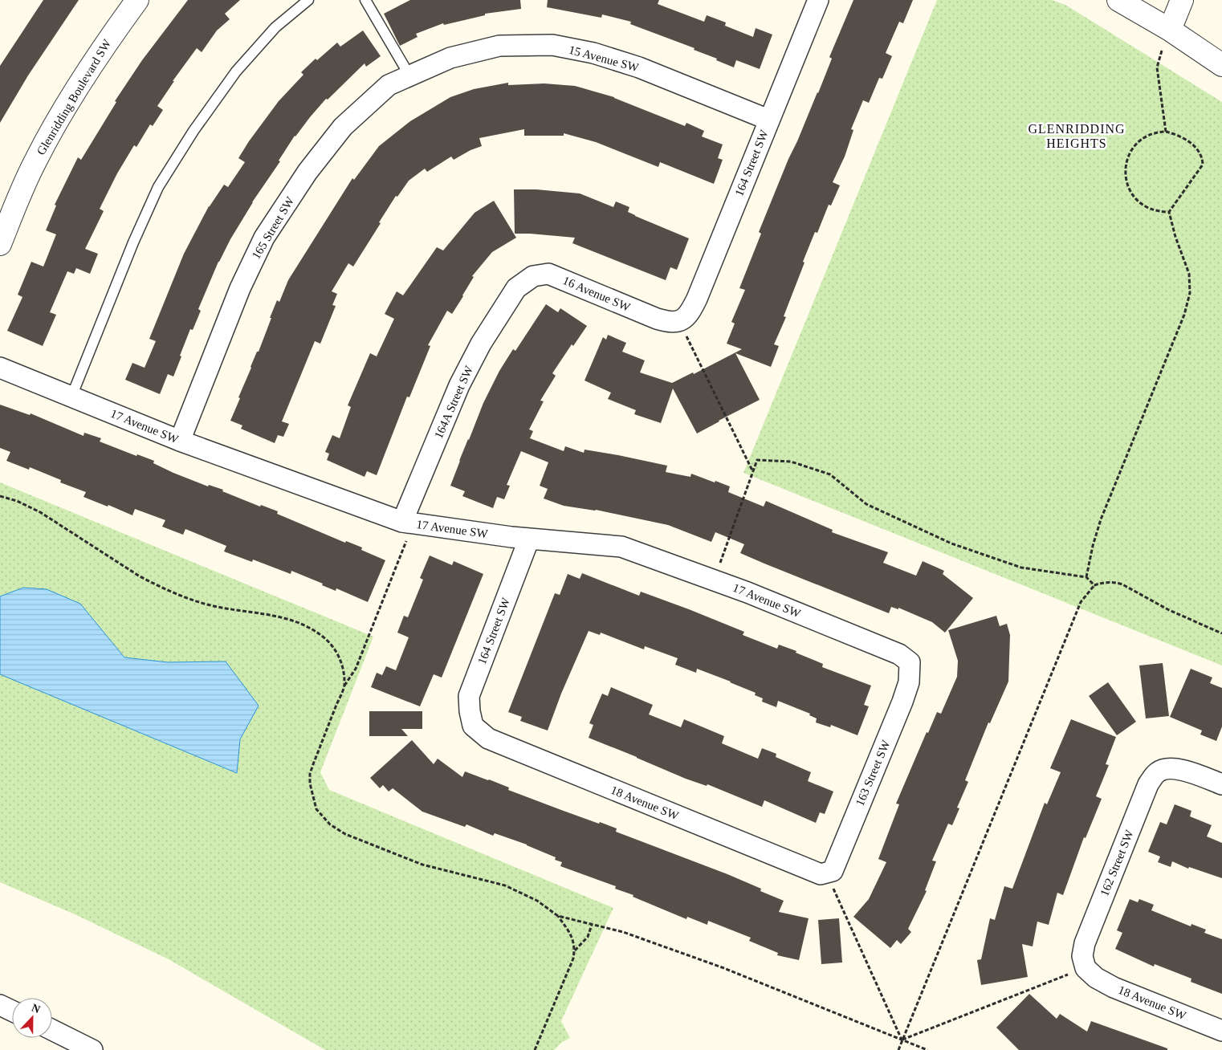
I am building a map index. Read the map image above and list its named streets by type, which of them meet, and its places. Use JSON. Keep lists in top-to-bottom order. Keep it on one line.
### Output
{"streets":{"street":["15 Avenue SW","Glenridding Boulevard SW","164 Street SW","165 Street SW","16 Avenue SW","164A Street SW","17 Avenue SW","163 Street SW","18 Avenue SW","162 Street SW"]},"crossings":[["15 Avenue SW","164 Street SW"],["15 Avenue SW","165 Street SW"],["164 Street SW","16 Avenue SW"],["164 Street SW","17 Avenue SW"],["164 Street SW","18 Avenue SW"],["165 Street SW","17 Avenue SW"],["16 Avenue SW","164A Street SW"],["164A Street SW","17 Avenue SW"],["17 Avenue SW","163 Street SW"],["163 Street SW","18 Avenue SW"],["18 Avenue SW","162 Street SW"]],"districts":["GLENRIDDING HEIGHTS"],"north":"top"}
